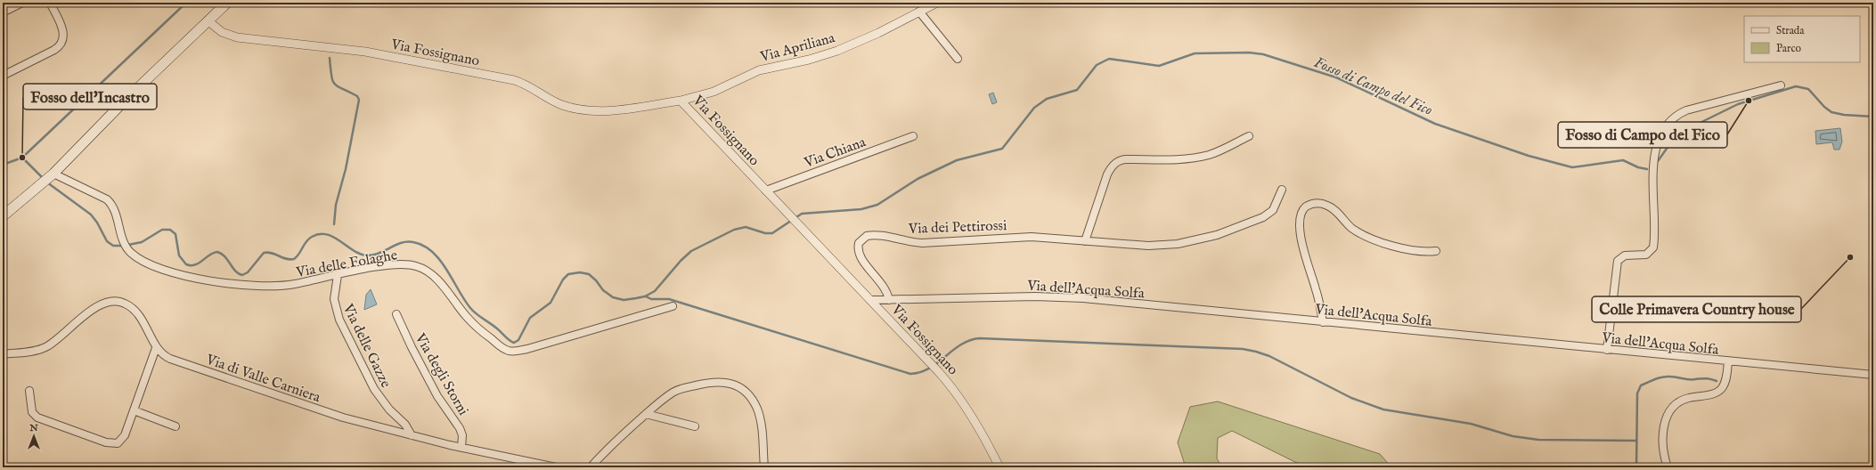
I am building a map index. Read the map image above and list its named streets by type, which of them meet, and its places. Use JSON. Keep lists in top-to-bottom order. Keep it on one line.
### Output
{"streets":{"street":["Via Apriliana","Via Fossignano","Via Chiana","Via dei Pettirossi","Via delle Folaghe","Via dell'Acqua Solfa","Via delle Gazze","Via degli Storni","Via di Valle Carniera"]},"crossings":[["Via Apriliana","Via Fossignano"],["Via Fossignano","Via Chiana"],["Via Fossignano","Via dell'Acqua Solfa"],["Via dei Pettirossi","Via dell'Acqua Solfa"],["Via delle Folaghe","Via delle Gazze"],["Via delle Gazze","Via di Valle Carniera"],["Via degli Storni","Via di Valle Carniera"]],"water":["Fosso di Campo del Fico"],"places":["Fosso di Campo del Fico","Fosso dell'Incastro","Colle Primavera Country house"],"legend":["Strada","Parco"],"north":"top"}
